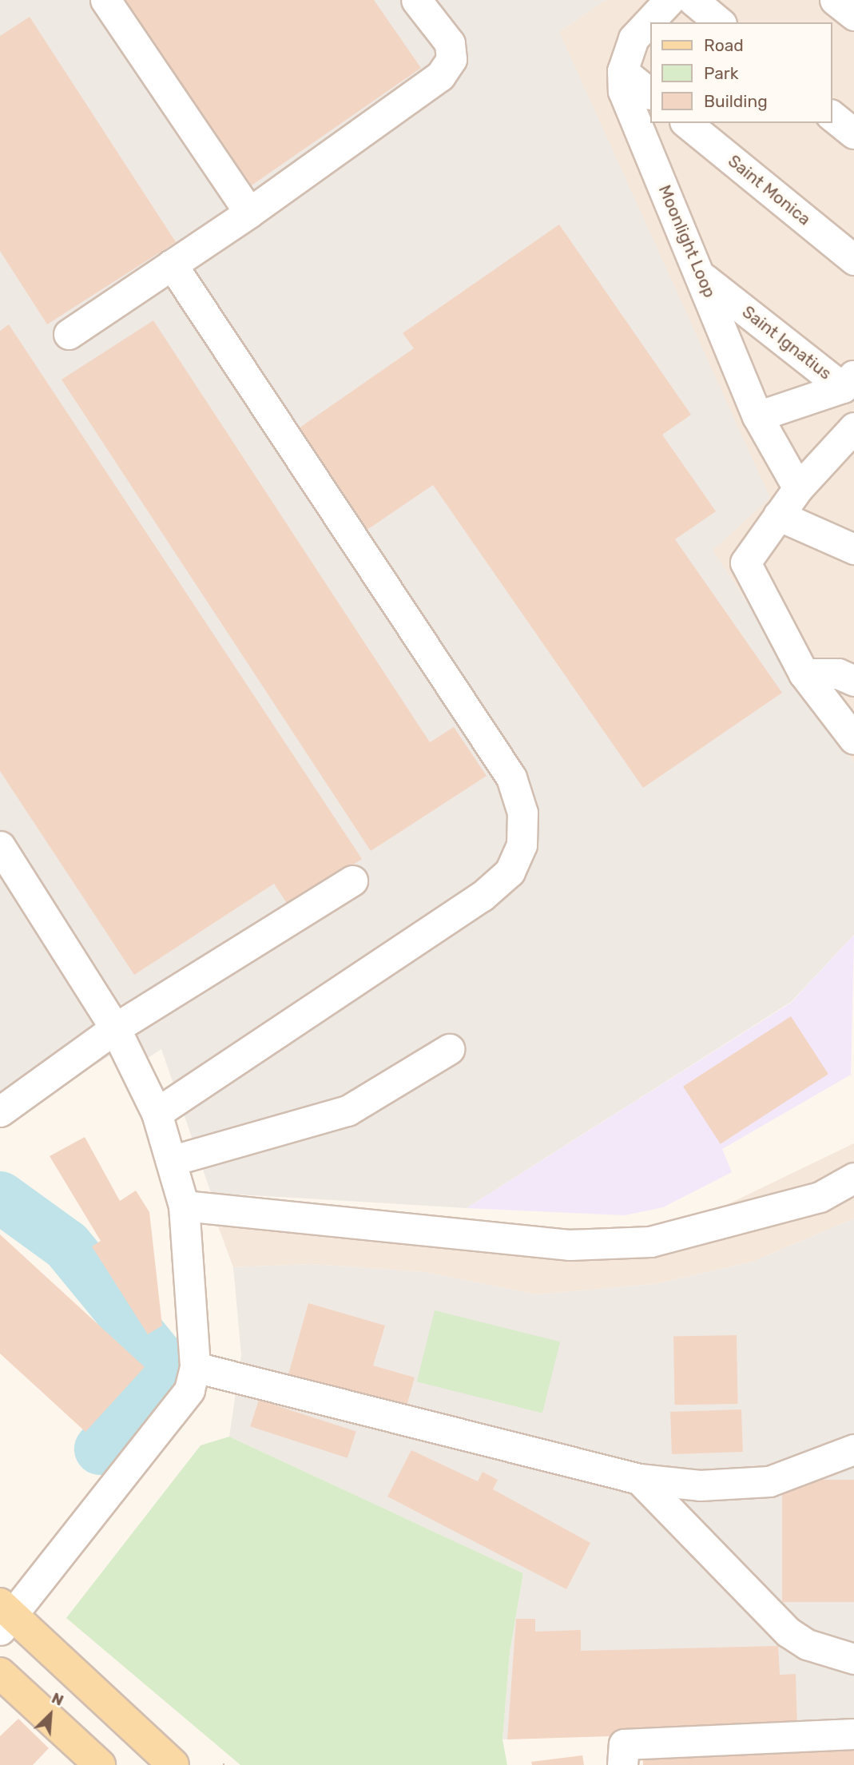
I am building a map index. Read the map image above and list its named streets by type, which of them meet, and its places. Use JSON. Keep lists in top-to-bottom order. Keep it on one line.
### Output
{"streets":{"street":["Saint Monica","Moonlight Loop","Saint Ignatius"]},"crossings":[["Moonlight Loop","Saint Ignatius"]],"legend":["Road","Park","Building"],"north":"top right"}
